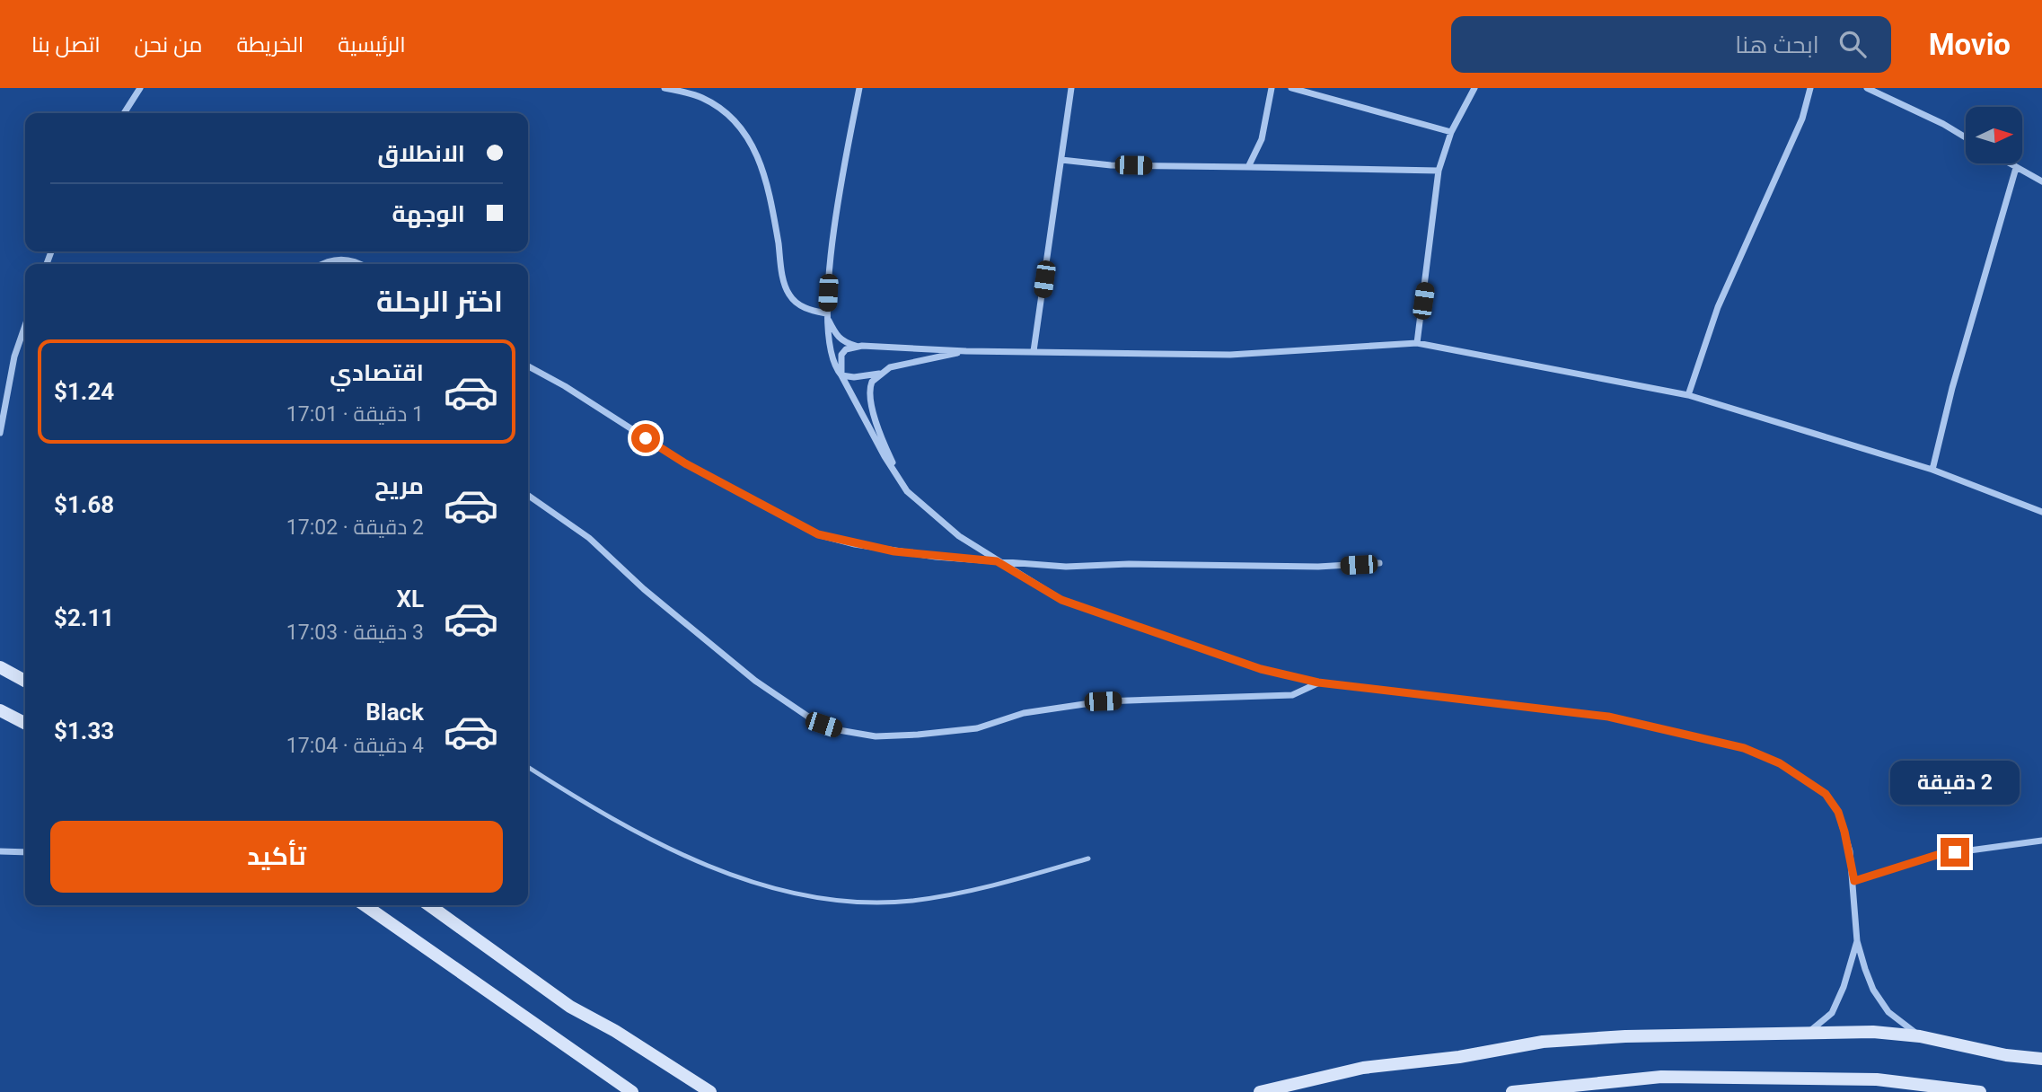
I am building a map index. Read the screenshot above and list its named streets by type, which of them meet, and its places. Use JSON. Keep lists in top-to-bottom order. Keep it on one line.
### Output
{"north":"right","page":{"header":"Movio","search":"ابحث هنا","nav":["الرئيسية","الخريطة","من نحن","اتصل بنا"],"banner":["الانطلاق","الوجهة"],"heading":"اختر الرحلة","list":[{"name":"اقتصادي","note":"1 دقيقة · 17:01","value":"$1.24"},{"name":"مريح","note":"2 دقيقة · 17:02","value":"$1.68"},{"name":"XL","note":"3 دقيقة · 17:03","value":"$2.11"},{"name":"Black","note":"4 دقيقة · 17:04","value":"$1.33"}],"bubble":"2 دقيقة","buttons":"تأكيد"}}
